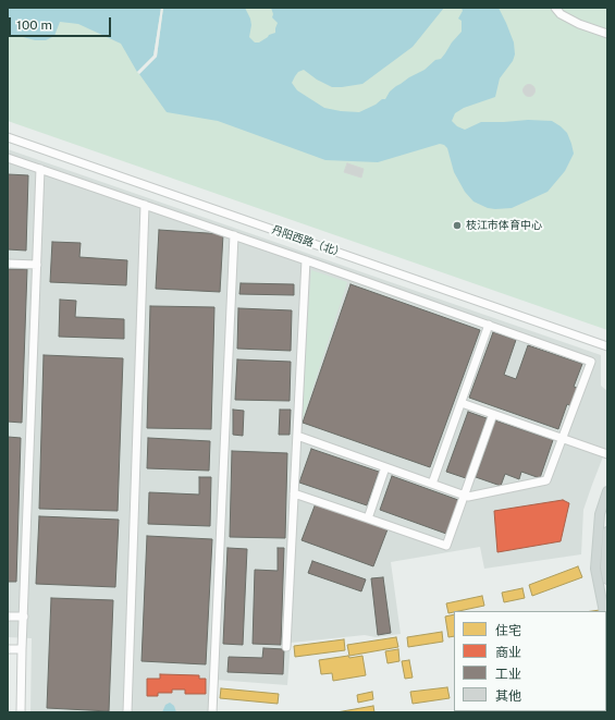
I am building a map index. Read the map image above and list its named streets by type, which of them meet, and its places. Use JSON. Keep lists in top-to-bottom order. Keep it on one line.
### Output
{"streets":{"street":["丹阳西路（北）"]},"places":["枝江市体育中心"],"legend":["住宅","商业","工业","其他"],"scale_bar":"100 m"}
